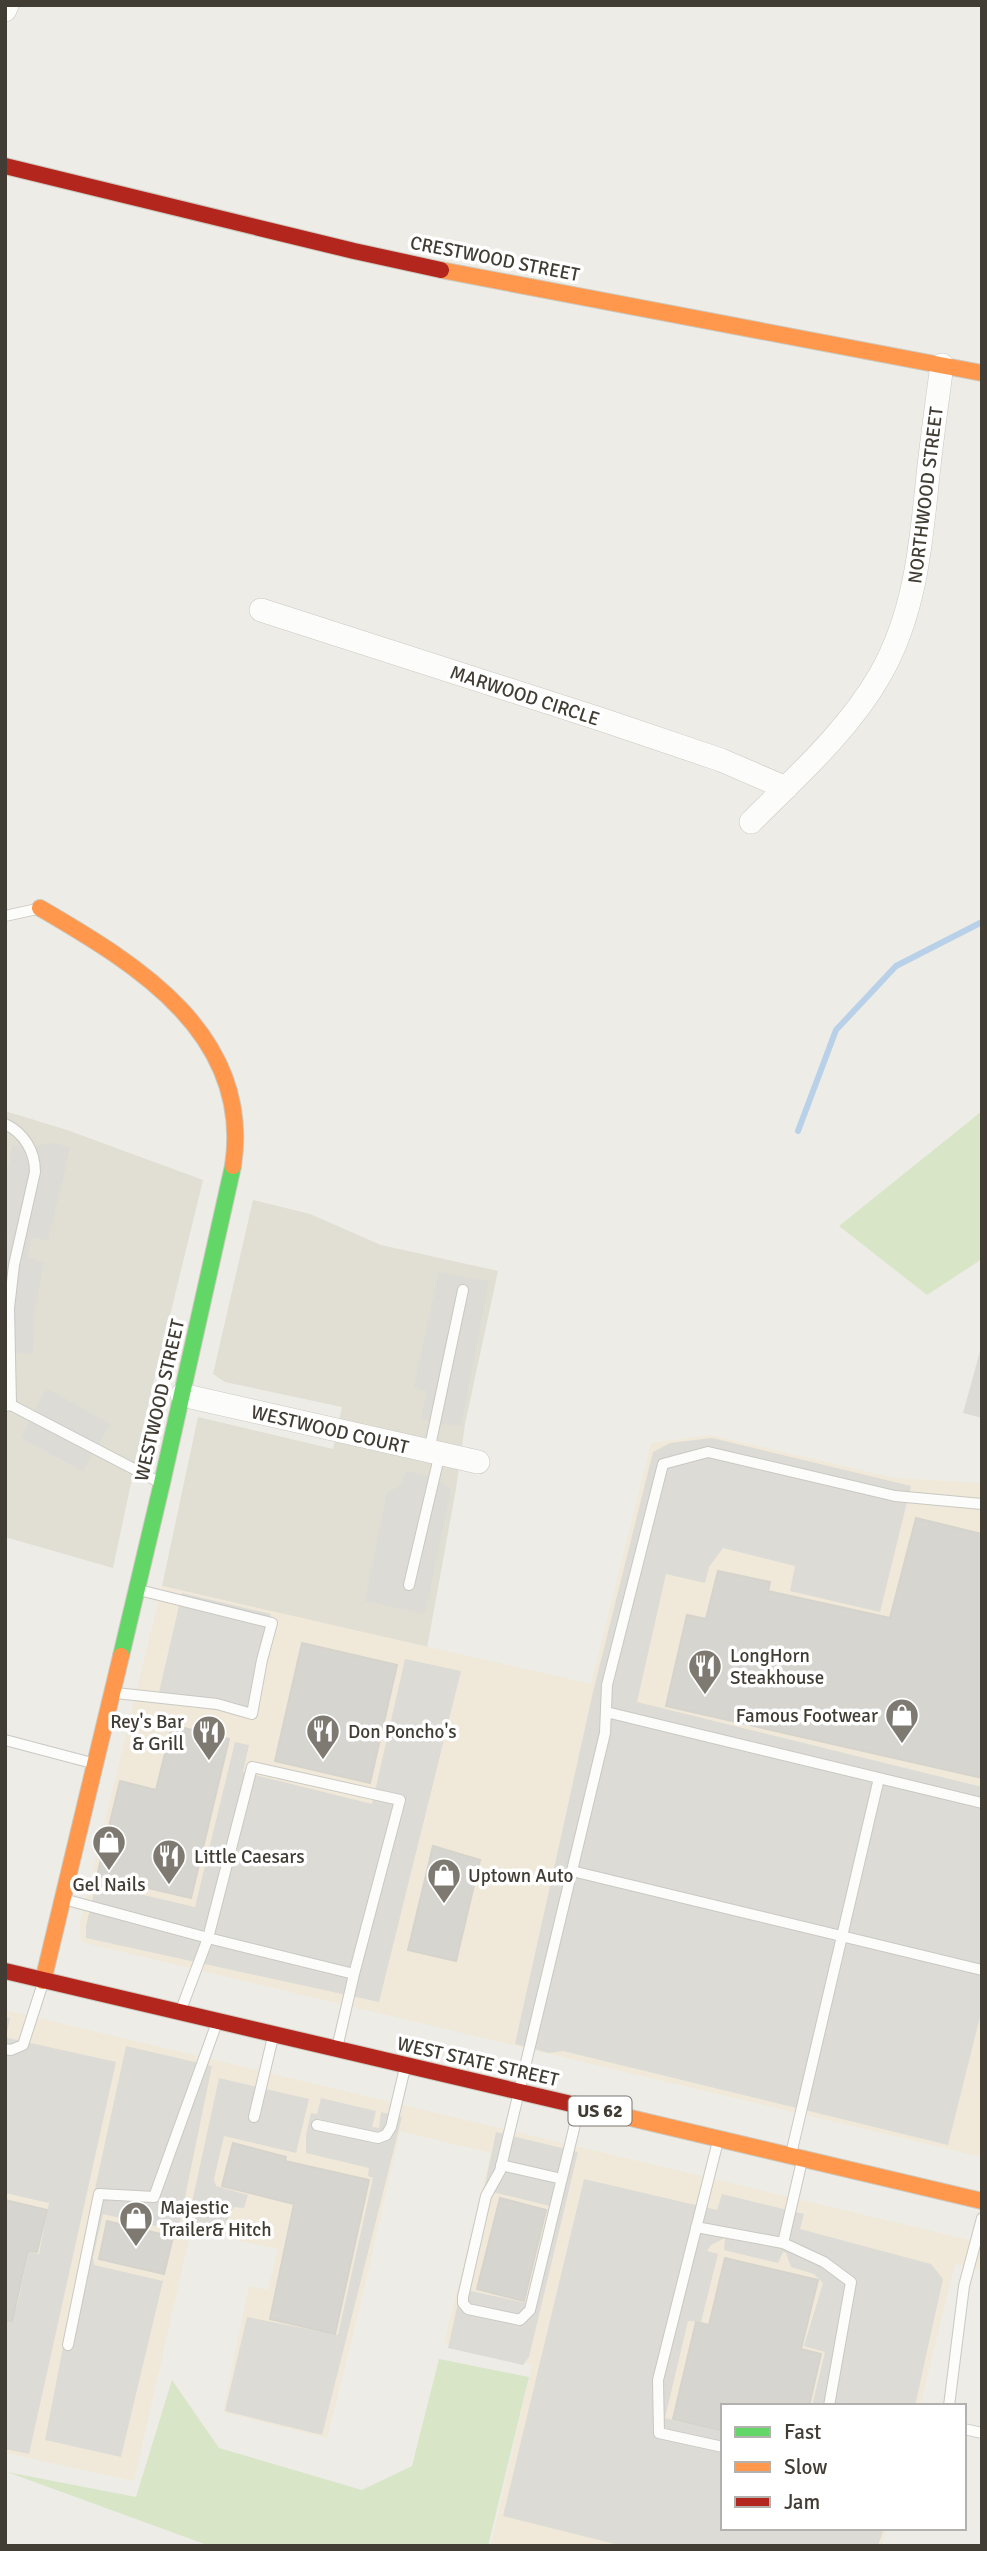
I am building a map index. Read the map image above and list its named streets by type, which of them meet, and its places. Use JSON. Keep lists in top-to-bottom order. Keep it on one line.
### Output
{"streets":{"main road":["CRESTWOOD STREET","WESTWOOD STREET","WEST STATE STREET","US 62"],"street":["NORTHWOOD STREET","MARWOOD CIRCLE","WESTWOOD COURT"]},"crossings":[["CRESTWOOD STREET","NORTHWOOD STREET"],["NORTHWOOD STREET","MARWOOD CIRCLE"],["WESTWOOD STREET","WESTWOOD COURT"],["WESTWOOD STREET","WEST STATE STREET"]],"places":{"restaurant":["LongHorn Steakhouse","Don Poncho's","Rey's Bar & Grill","Little Caesars"],"shop":["Famous Footwear","Gel Nails","Uptown Auto","Majestic Trailer& Hitch"]},"legend":["Fast","Slow","Jam"]}
